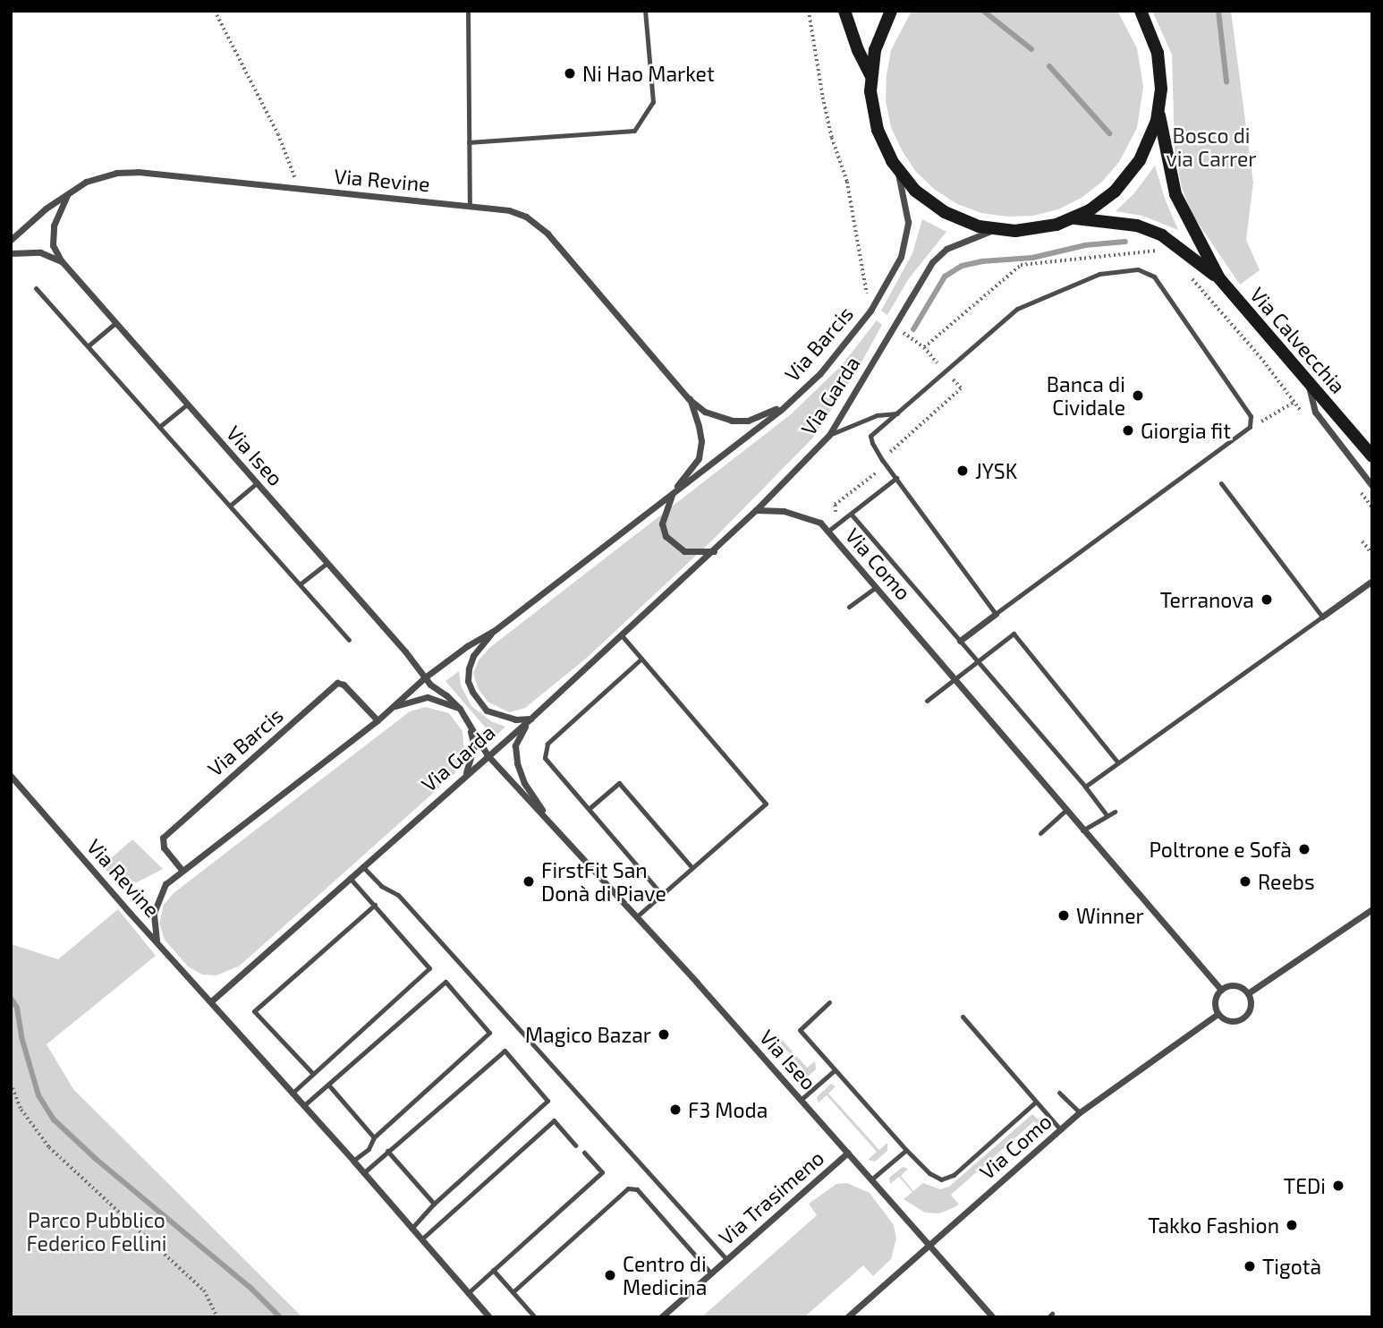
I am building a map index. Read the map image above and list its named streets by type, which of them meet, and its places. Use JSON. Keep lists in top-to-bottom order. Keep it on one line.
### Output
{"streets":{"main road":["Via Calvecchia"],"street":["Via Revine","Via Barcis","Via Garda","Via Iseo","Via Como","Via Trasimeno"]},"crossings":[["Via Revine","Via Barcis"],["Via Revine","Via Garda"],["Via Barcis","Via Garda"],["Via Barcis","Via Iseo"],["Via Garda","Via Iseo"],["Via Garda","Via Como"],["Via Iseo","Via Como"],["Via Iseo","Via Trasimeno"]],"parks":["Bosco di via Carrer","Parco Pubblico Federico Fellini"],"places":["Ni Hao Market","Banca di Cividale","Giorgia fit","JYSK","Terranova","Poltrone e Sofà","FirstFit San Donà di Piave","Reebs","Winner","Magico Bazar","F3 Moda","TEDi","Takko Fashion","Tigotà","Centro di Medicina"]}
